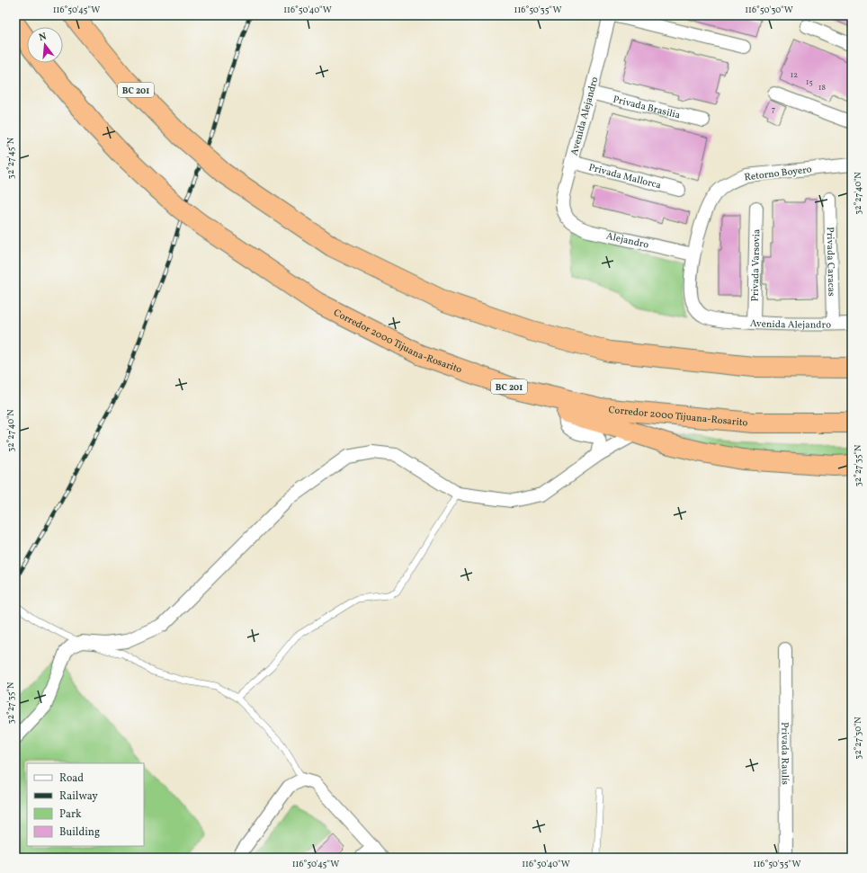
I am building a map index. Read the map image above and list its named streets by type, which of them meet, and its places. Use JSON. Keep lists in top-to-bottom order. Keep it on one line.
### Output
{"streets":{"highway":["BC 201","Corredor 2000 Tijuana-Rosarito"],"street":["Privada Brasilia","Avenida Alejandro","Retorno Boyero","Privada Mallorca","Alejandro","Privada Caracas","Privada Varsovia","Privada Raulís"]},"crossings":[["Privada Brasilia","Avenida Alejandro"],["Avenida Alejandro","Retorno Boyero"],["Avenida Alejandro","Privada Mallorca"],["Avenida Alejandro","Alejandro"],["Avenida Alejandro","Privada Caracas"],["Avenida Alejandro","Privada Varsovia"],["Retorno Boyero","Alejandro"]],"house_numbers":["12","15","18","7"],"legend":["Road","Railway","Park","Building"],"north":"top","coordinates":["116°50'45\"W","116°50'40\"W","116°50'35\"W","116°50'30\"W","32°27'45\"N","32°27'40\"N","32°27'35\"N","32°27'30\"N"]}
